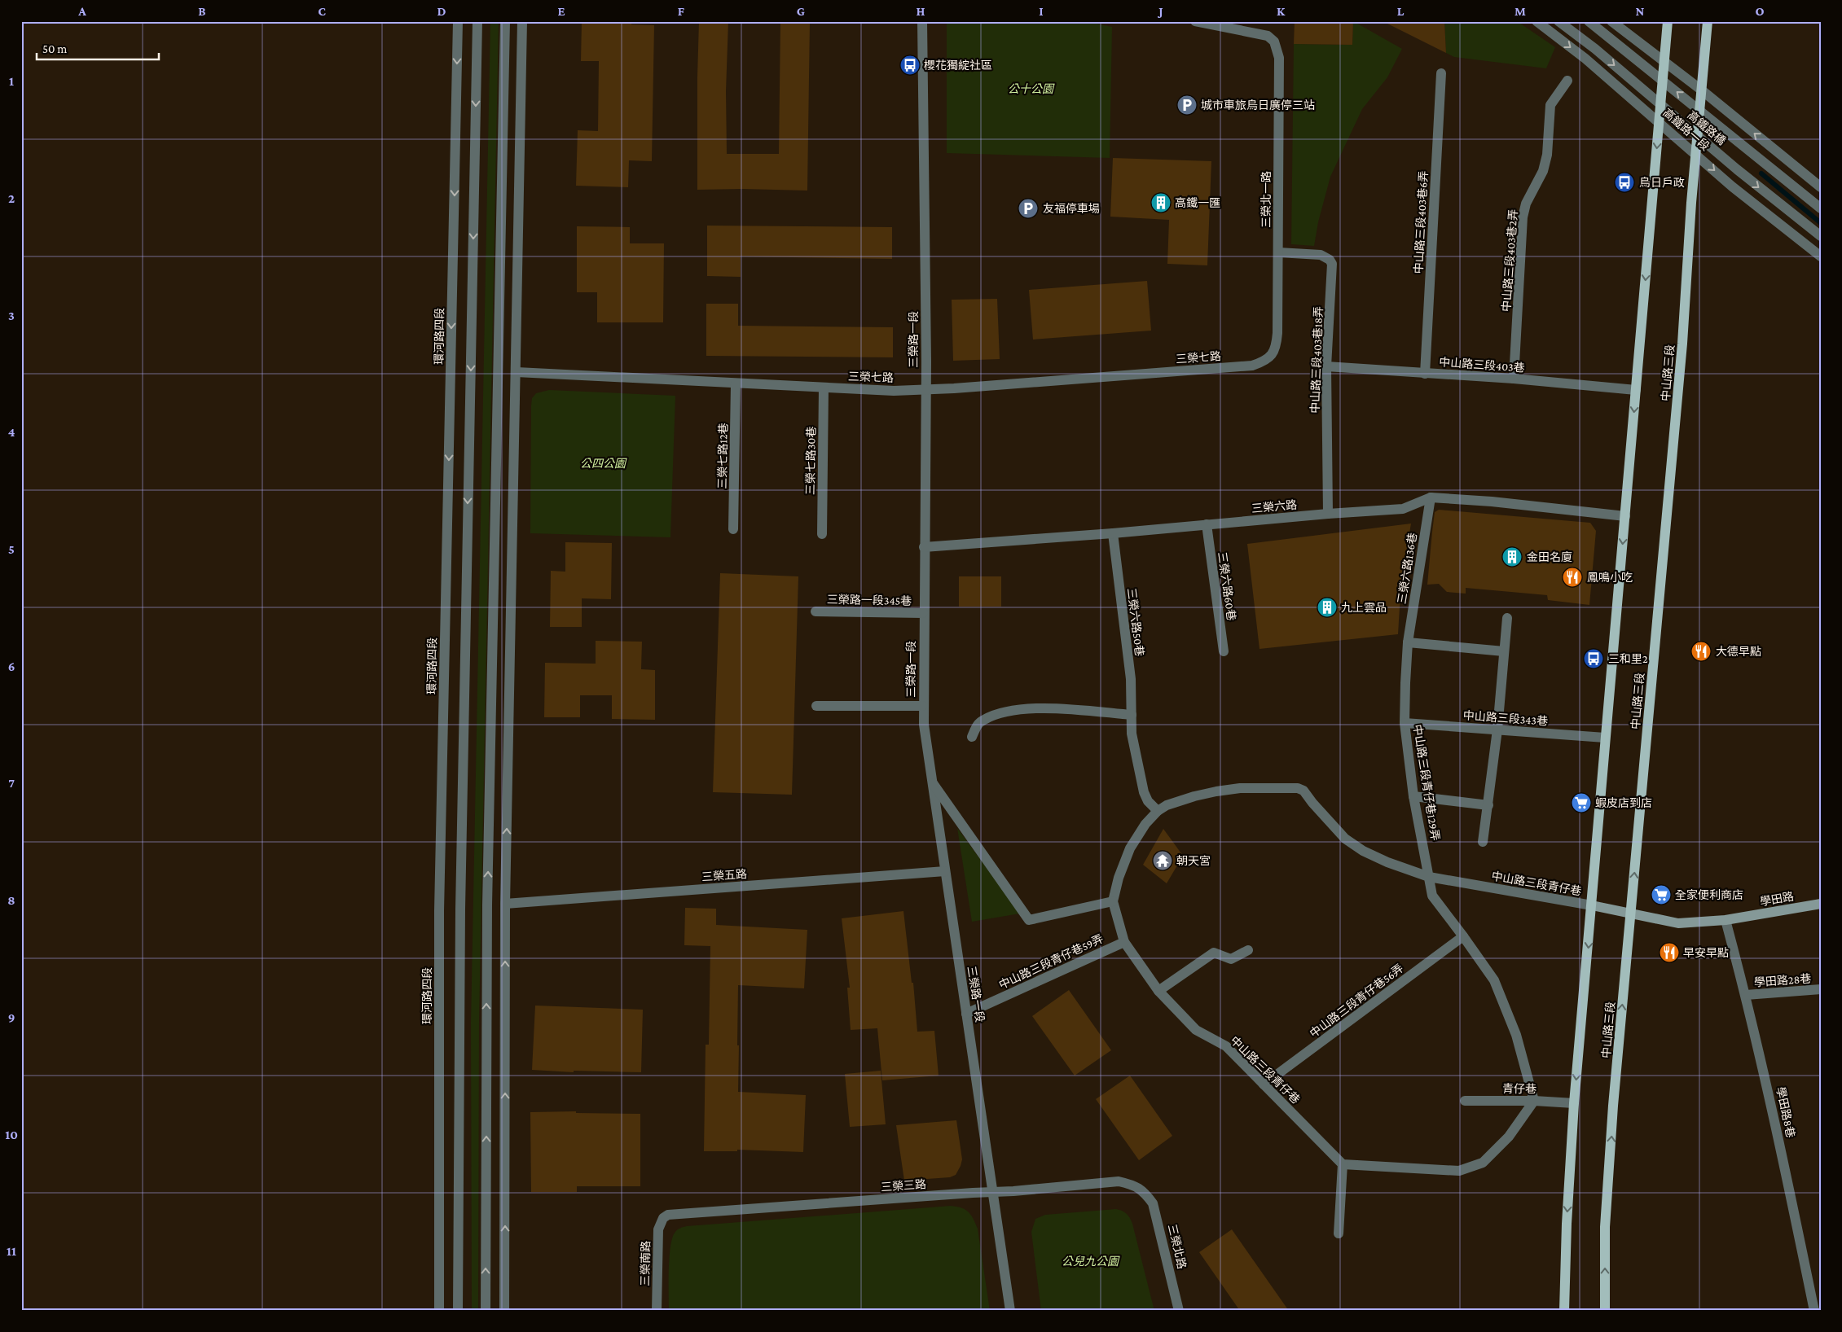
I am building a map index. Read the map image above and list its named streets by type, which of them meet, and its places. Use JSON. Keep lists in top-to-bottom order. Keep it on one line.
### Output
{"streets":{"main road":["中山路三段","學田路"],"street":["高鐵路橋","高鐵路一段","三榮北一路","中山路三段403巷6弄","中山路三段403巷2弄","環河路四段","三榮路一段","三榮七路","中山路三段403巷18弄","中山路三段403巷","三榮七路12巷","三榮七路30巷","三榮六路","三榮六路136巷","三榮六路60巷","三榮路一段345巷","三榮六路50巷","中山路三段343巷","中山路三段青仔巷129弄","三榮五路","中山路三段青仔巷","中山路三段青仔巷59弄","學田路28巷","中山路三段青仔巷56弄","青仔巷","學田路8巷","三榮三路","三榮北路","三榮南路"]},"crossings":[["高鐵路一段","中山路三段"],["三榮北一路","三榮七路"],["三榮北一路","中山路三段403巷18弄"],["中山路三段403巷6弄","中山路三段403巷"],["中山路三段403巷2弄","中山路三段403巷"],["三榮路一段","三榮七路"],["三榮路一段","三榮六路"],["三榮路一段","三榮路一段345巷"],["三榮路一段","三榮五路"],["三榮路一段","中山路三段青仔巷59弄"],["三榮路一段","三榮三路"],["三榮七路","三榮七路12巷"],["三榮七路","三榮七路30巷"],["中山路三段403巷18弄","中山路三段403巷"],["中山路三段403巷18弄","三榮六路"],["中山路三段","學田路"],["三榮六路","三榮六路136巷"],["三榮六路","三榮六路60巷"],["三榮六路","三榮六路50巷"],["三榮六路136巷","中山路三段青仔巷129弄"],["三榮六路50巷","中山路三段青仔巷"],["中山路三段343巷","中山路三段青仔巷129弄"],["中山路三段青仔巷129弄","中山路三段青仔巷"],["中山路三段青仔巷","學田路"],["中山路三段青仔巷","中山路三段青仔巷59弄"],["中山路三段青仔巷","中山路三段青仔巷56弄"],["學田路","學田路8巷"],["學田路28巷","學田路8巷"],["三榮三路","三榮北路"],["三榮三路","三榮南路"]],"parks":["公十公園","公四公園","公兒九公園"],"places":{"bus stop":["櫻花獨綻社區","烏日戶政","三和里2"],"parking":["城市車旅烏日廣停三站","友福停車場"],"building":["高鐵一匯","金田名廈","九上雲品"],"restaurant":["鳳鳴小吃","大德早點","早安早點"],"supermarket":["蝦皮店到店","全家便利商店"],"temple":["朝天宮"]},"scale_bar":"50 m","grid":{"columns":["A","B","C","D","E","F","G","H","I","J","K","L","M","N","O"],"rows":["1","2","3","4","5","6","7","8","9","10","11"]}}
